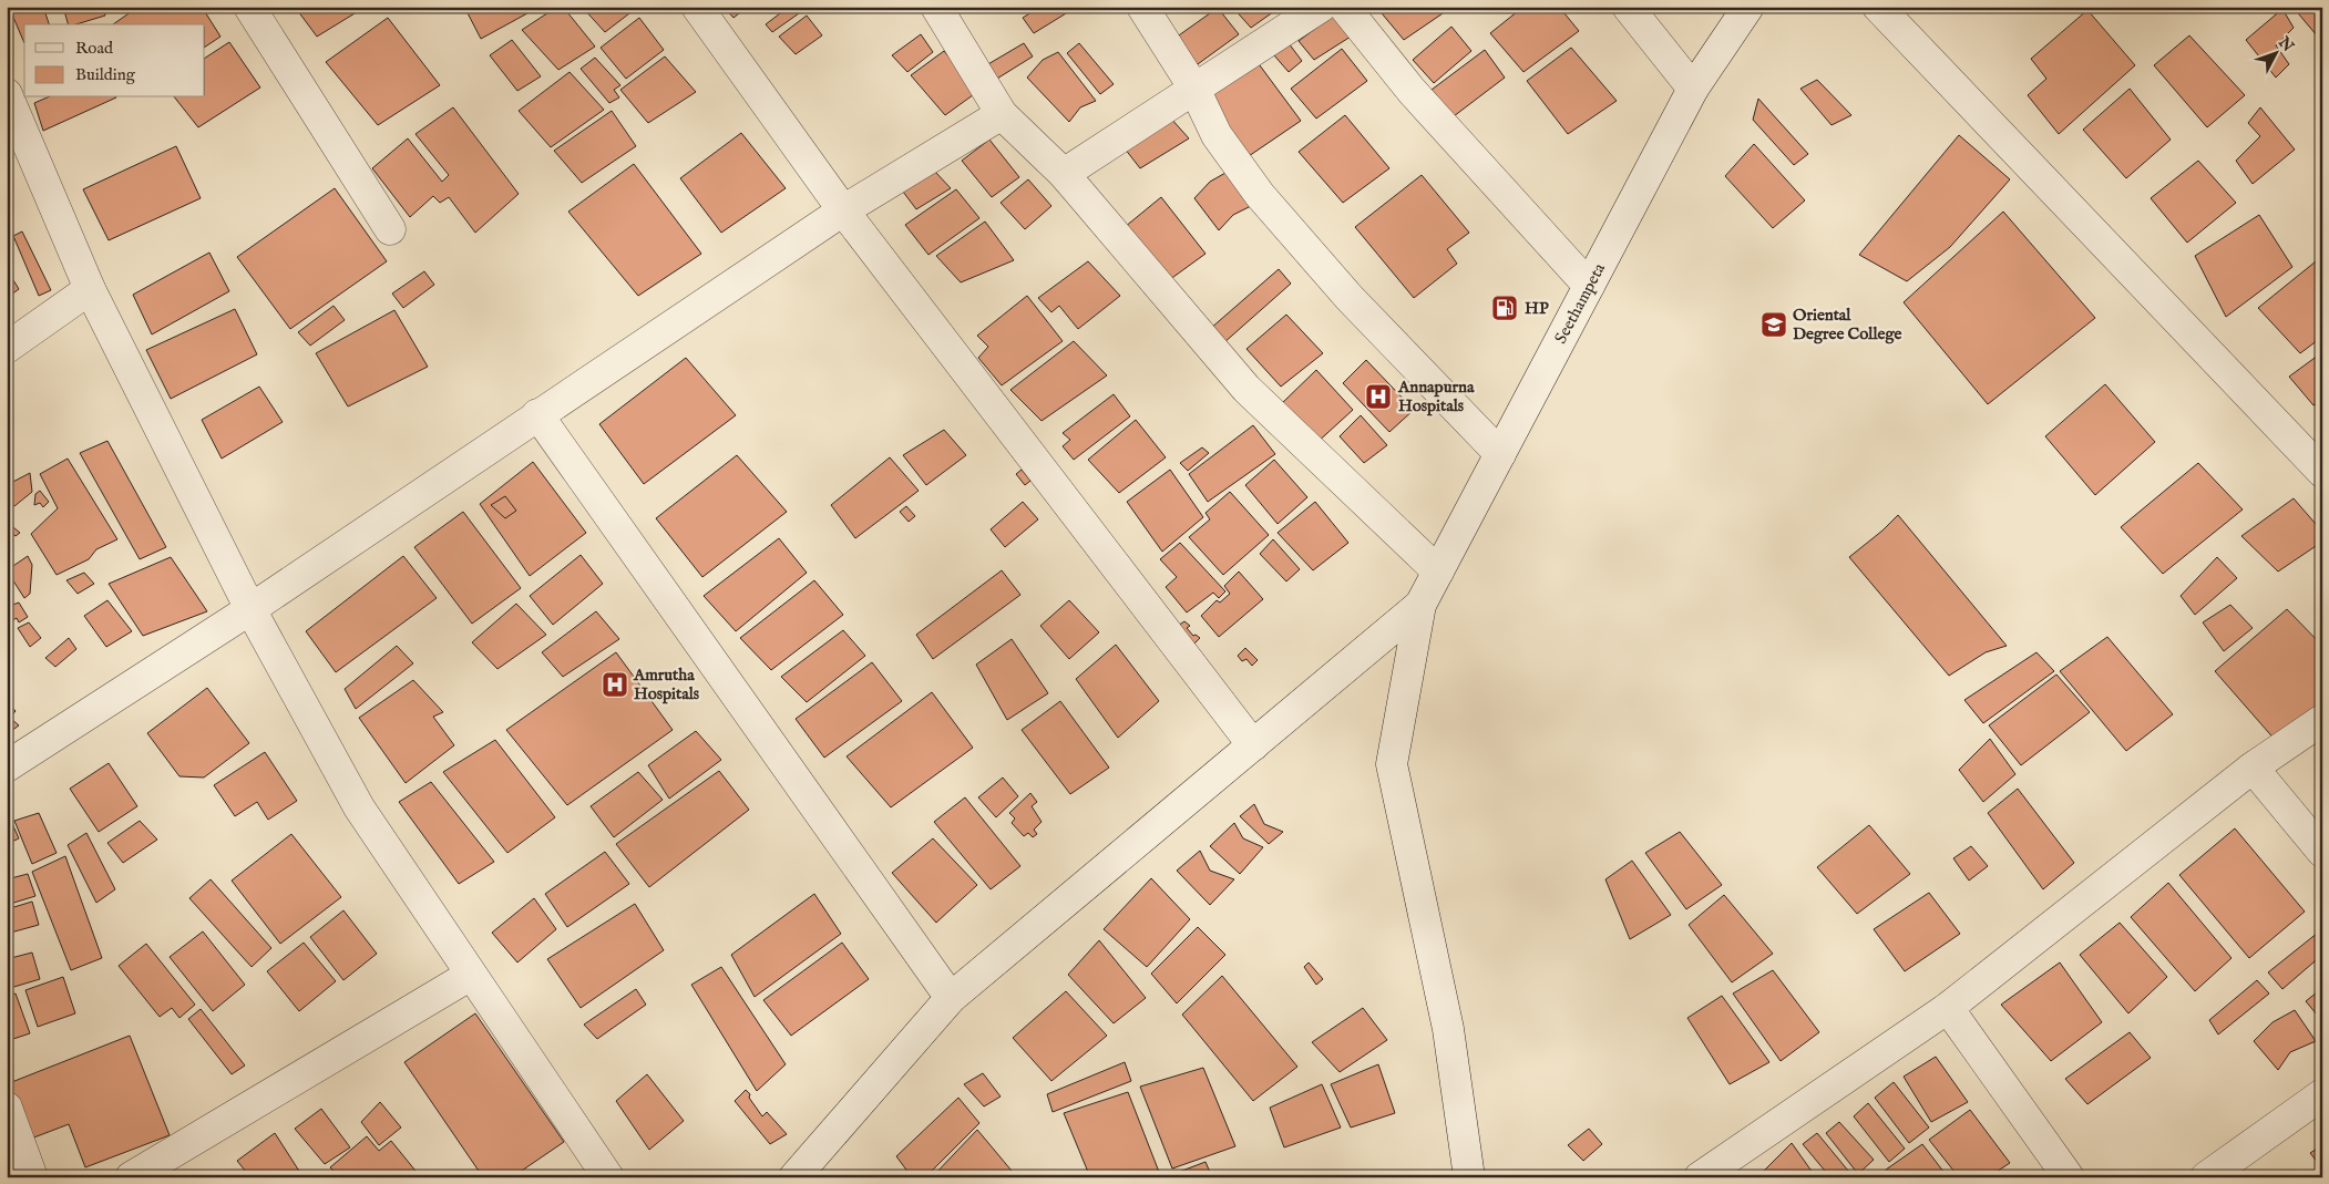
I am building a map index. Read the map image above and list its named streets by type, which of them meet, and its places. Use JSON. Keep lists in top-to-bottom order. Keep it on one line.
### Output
{"streets":{"street":["Seethampeta"]},"places":{"fuel station":["HP"],"school or university":["Oriental Degree College"],"hospital":["Annapurna Hospitals","Amrutha Hospitals"]},"legend":["Road","Building"],"north":"top right"}
